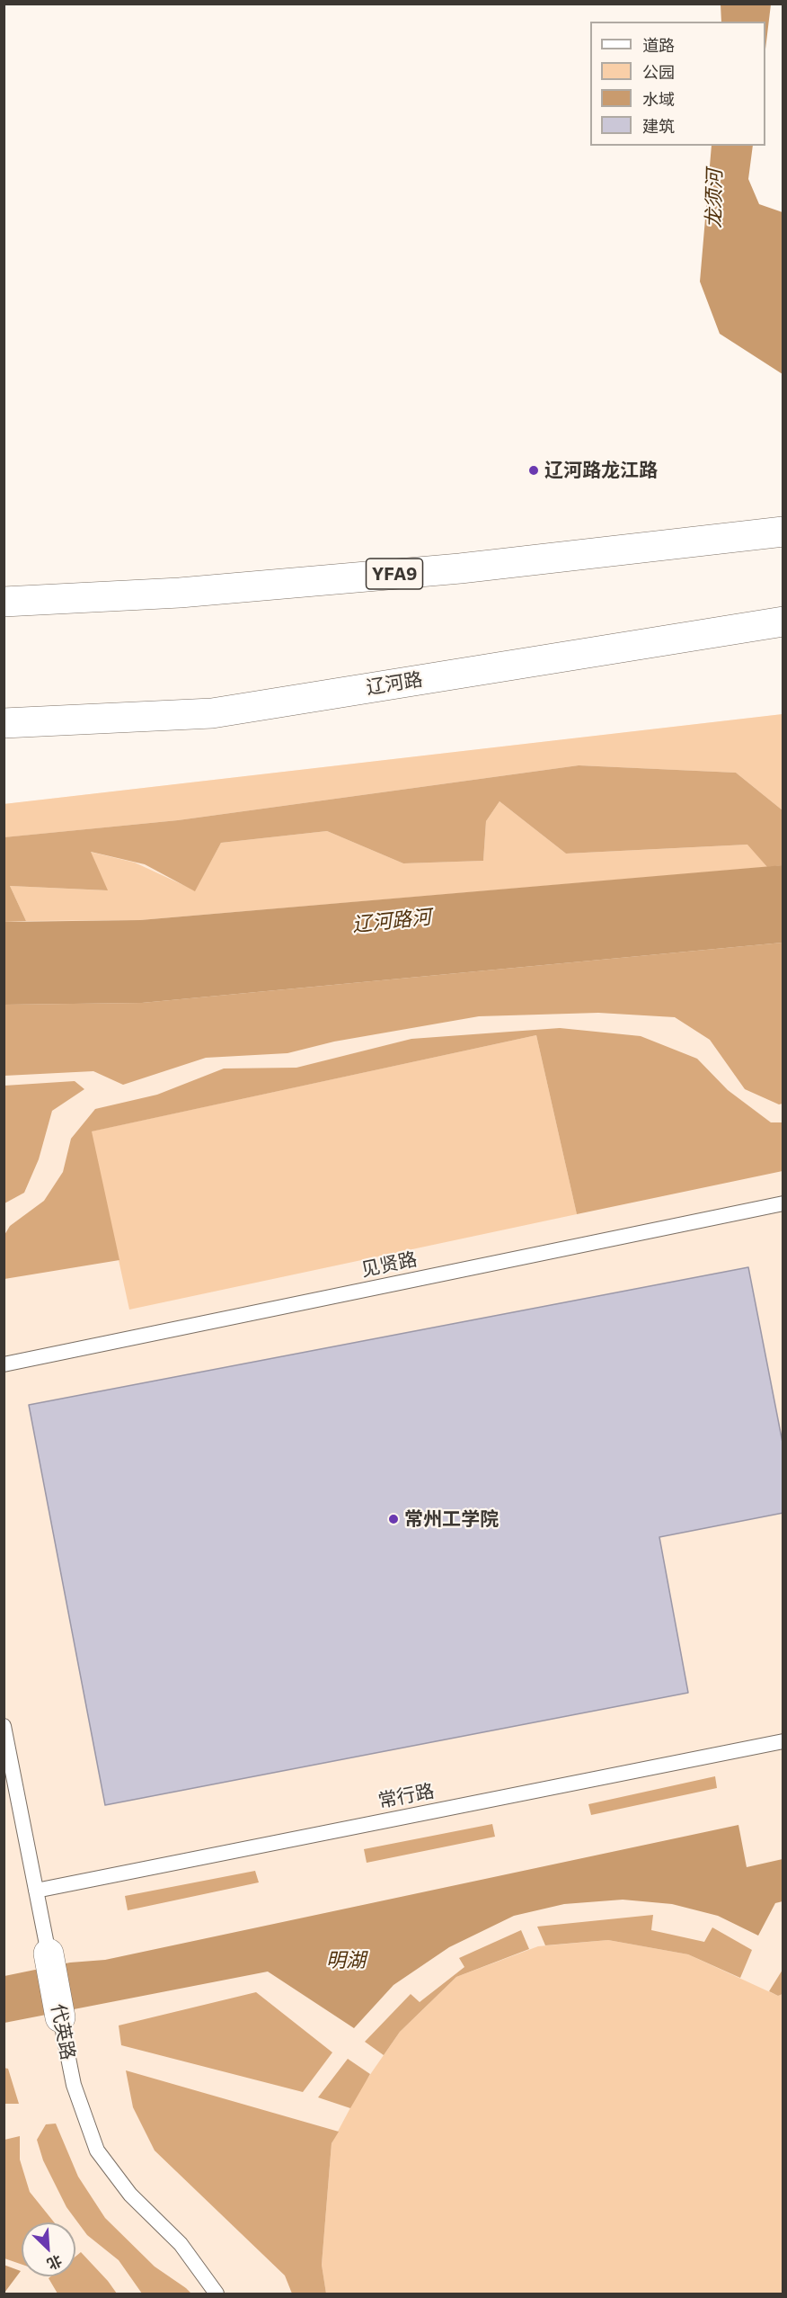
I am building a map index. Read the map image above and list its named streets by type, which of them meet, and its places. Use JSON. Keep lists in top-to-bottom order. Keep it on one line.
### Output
{"streets":{"main road":["YFA9","辽河路","代英路"],"lane":["见贤路","常行路"]},"crossings":[["常行路","代英路"]],"water":["龙须河","辽河路河","明湖"],"places":["辽河路龙江路","常州工学院"],"legend":["道路","公园","水域","建筑"],"north":"bottom right"}
